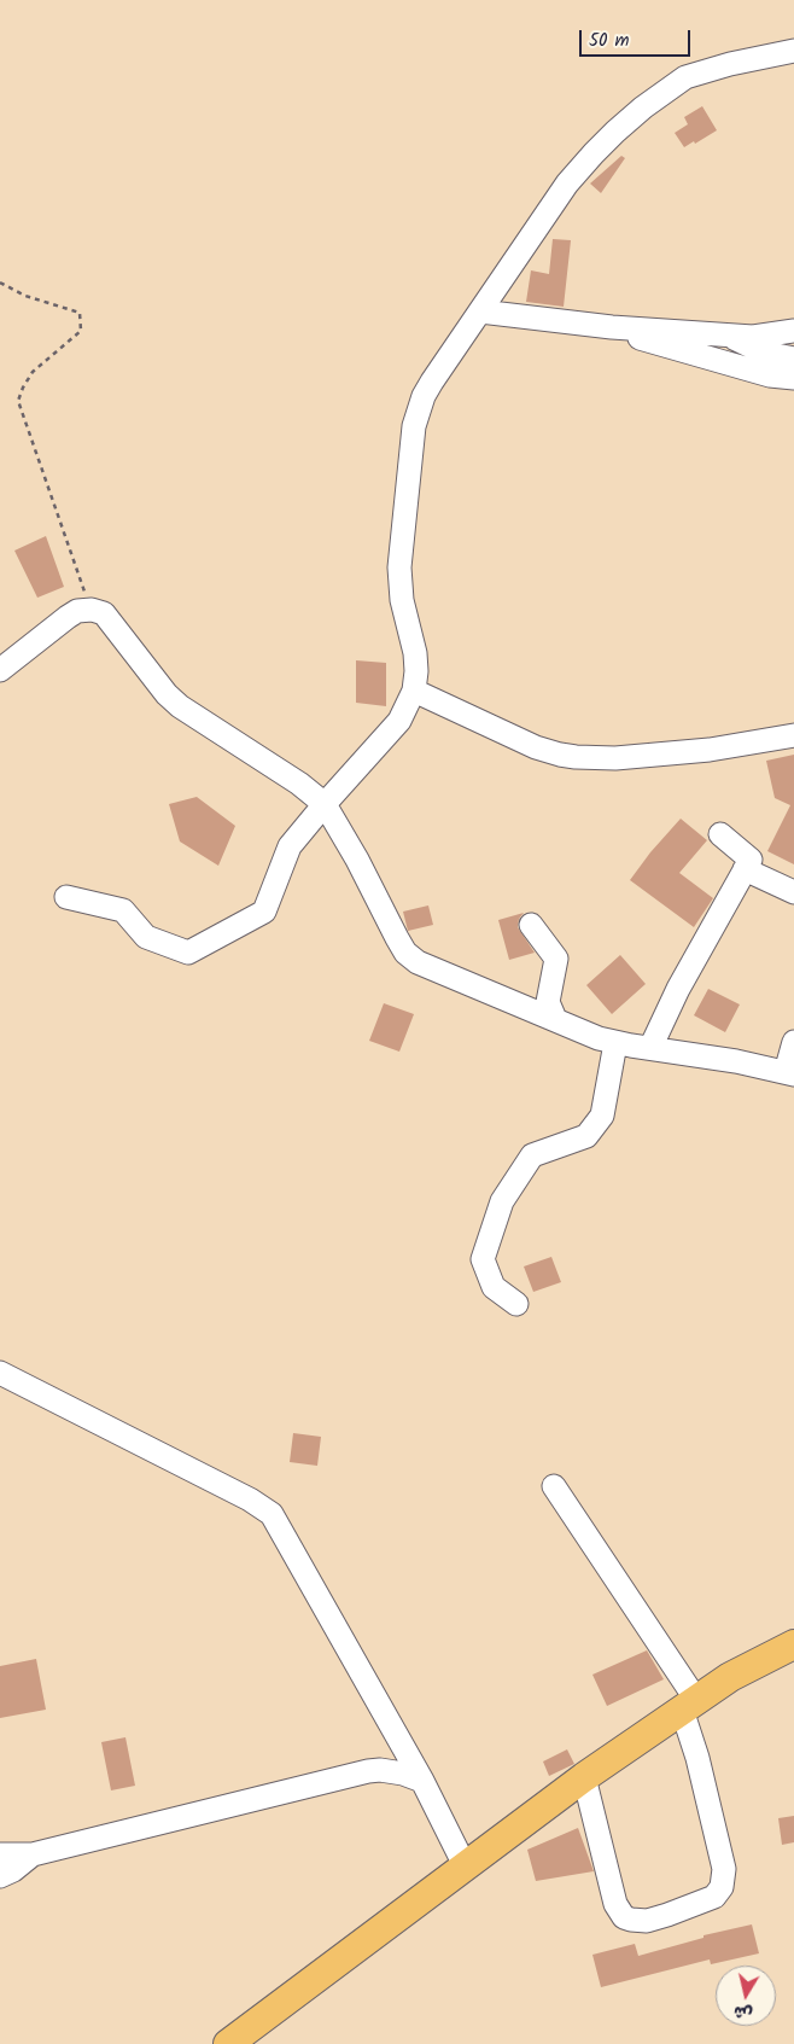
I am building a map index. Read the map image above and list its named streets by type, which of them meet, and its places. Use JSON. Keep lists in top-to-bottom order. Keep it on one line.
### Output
{"scale_bar":"50 m","north":"bottom"}
